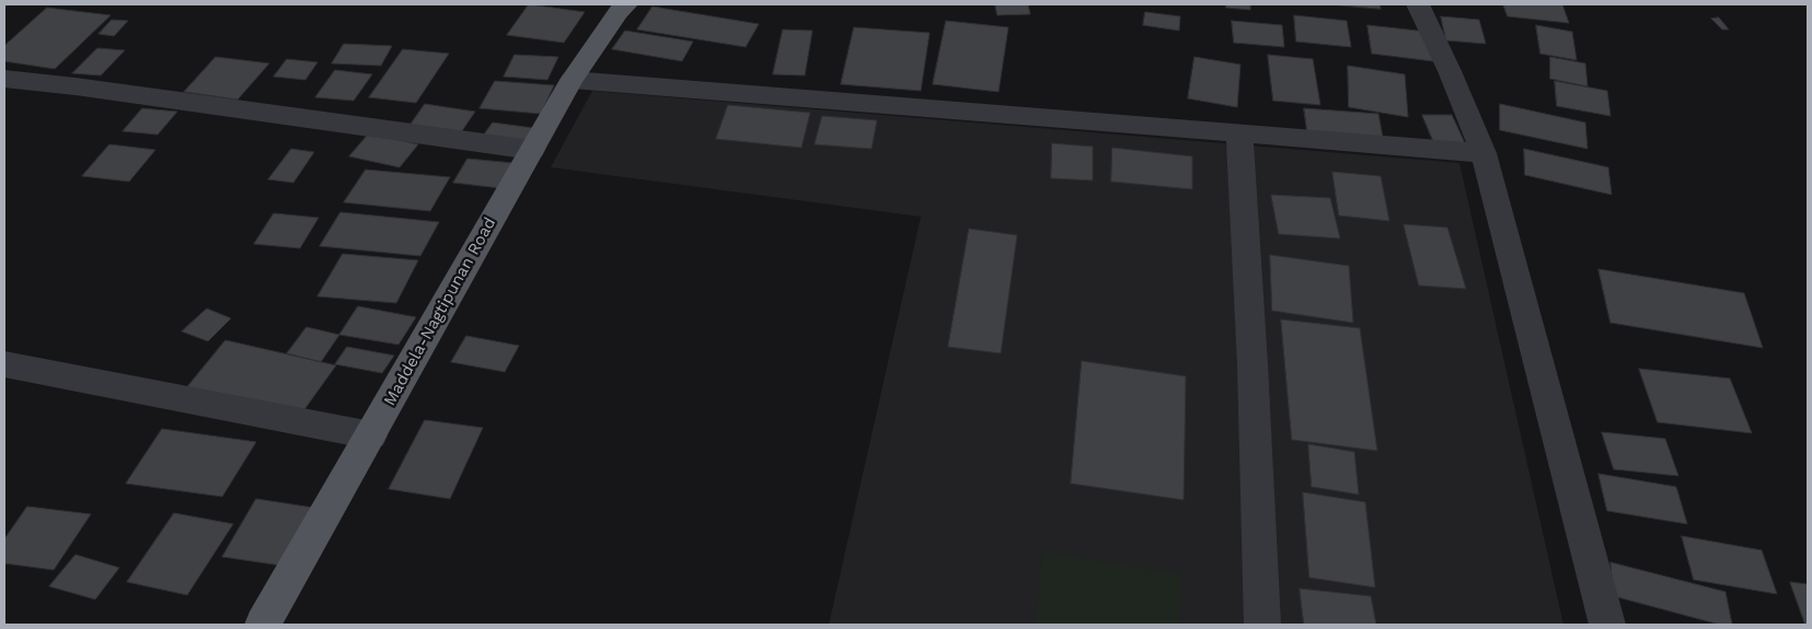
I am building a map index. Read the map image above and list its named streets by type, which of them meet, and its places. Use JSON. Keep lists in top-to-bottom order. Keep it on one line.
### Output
{"streets":{"main road":["Maddela-Nagtipunan Road"]}}
